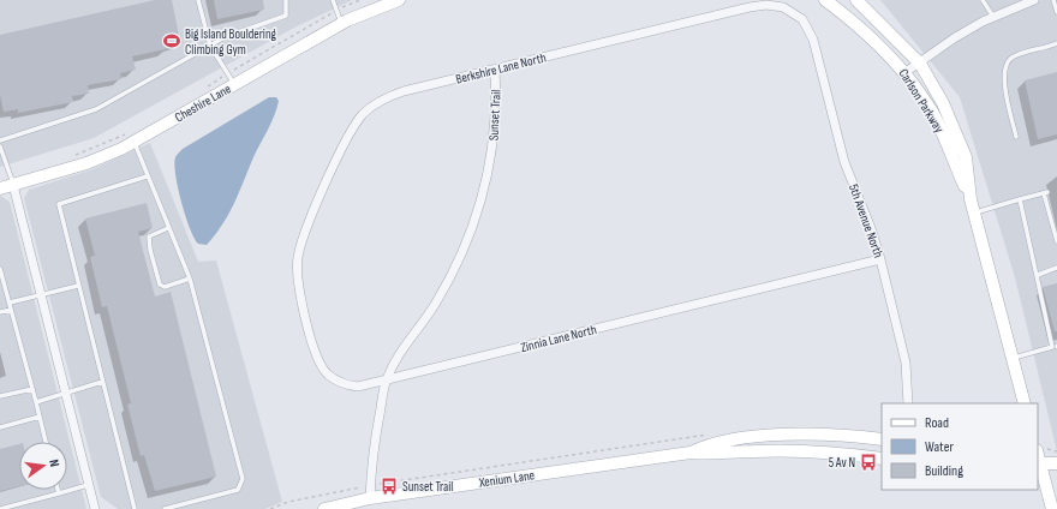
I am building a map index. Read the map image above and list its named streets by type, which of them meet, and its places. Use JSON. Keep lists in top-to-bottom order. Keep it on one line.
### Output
{"streets":{"main road":["Carlson Parkway","Cheshire Lane","Xenium Lane"],"street":["Berkshire Lane North","Sunset Trail","5th Avenue North","Zinnia Lane North"]},"crossings":[["Berkshire Lane North","Sunset Trail"],["Berkshire Lane North","5th Avenue North"],["Berkshire Lane North","Zinnia Lane North"],["Sunset Trail","Zinnia Lane North"],["Sunset Trail","Xenium Lane"],["5th Avenue North","Zinnia Lane North"]],"places":{"sports":["Big Island Bouldering Climbing Gym"],"bus stop":["5 Av N","Sunset Trail"]},"legend":["Road","Water","Building"],"north":"right"}
